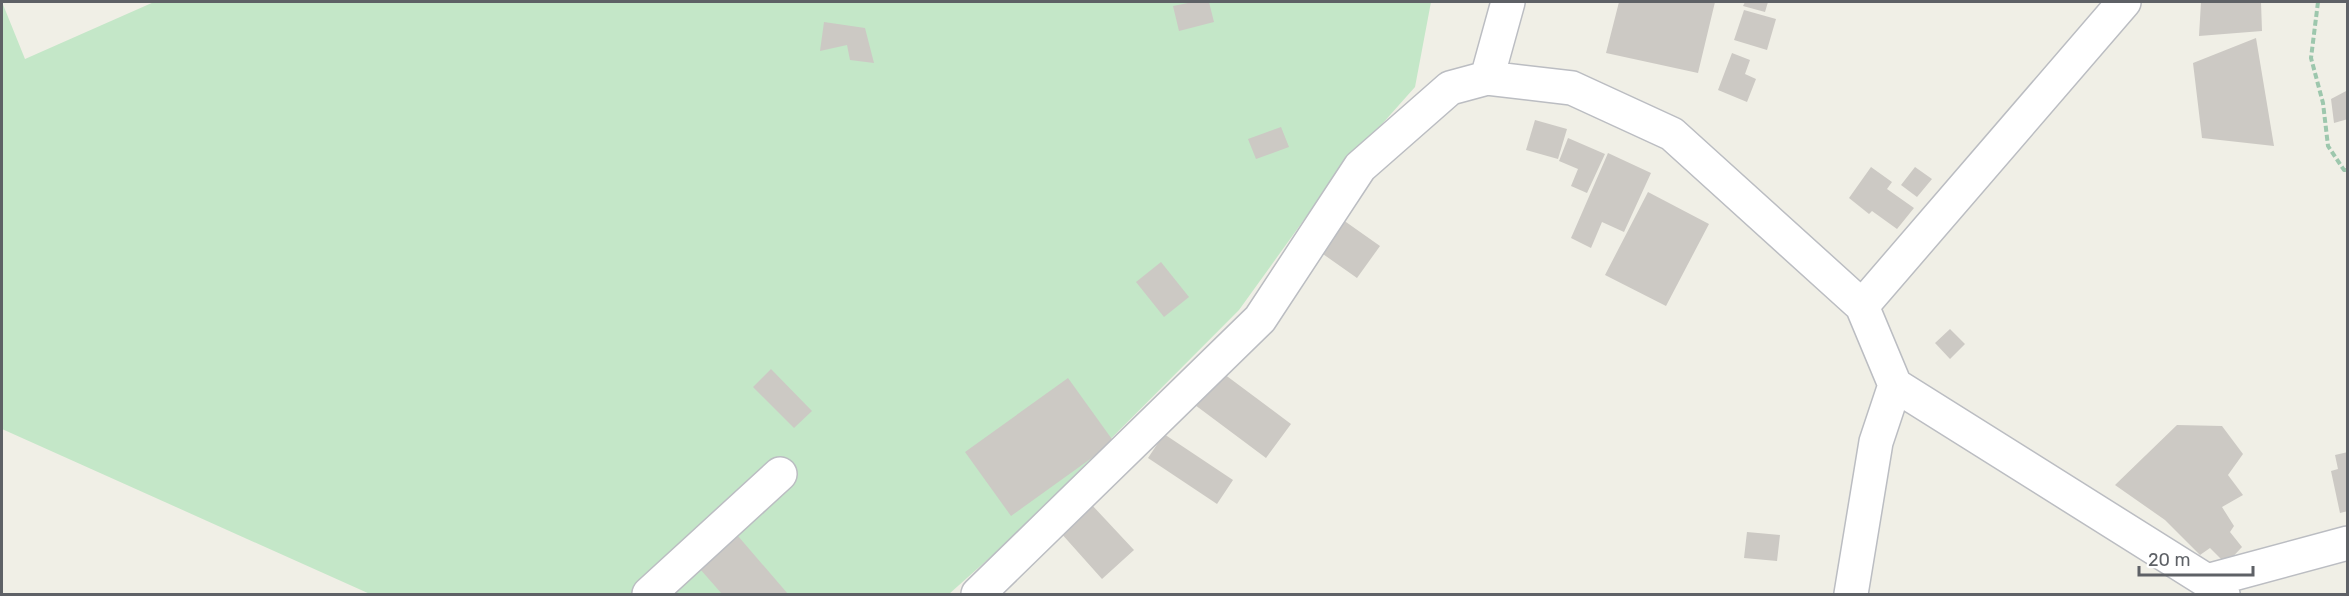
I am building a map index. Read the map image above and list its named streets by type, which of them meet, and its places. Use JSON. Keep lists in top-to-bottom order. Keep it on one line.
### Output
{"scale_bar":"20 m"}
